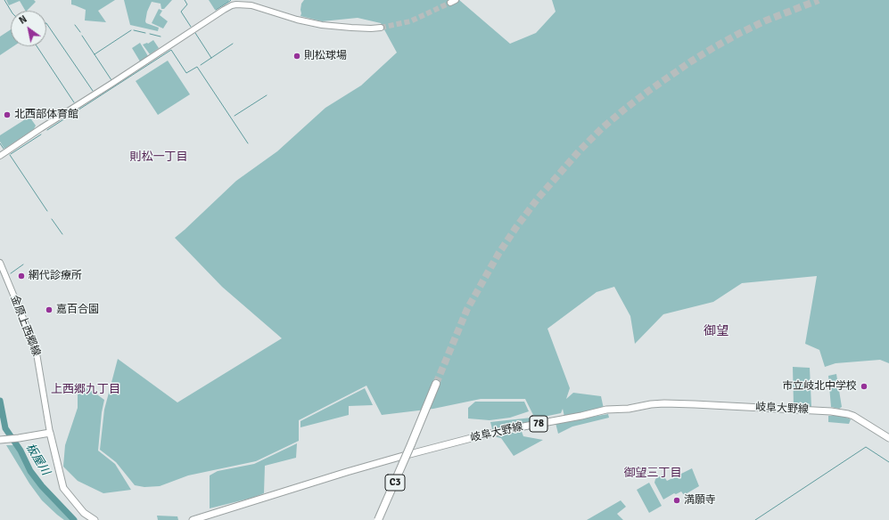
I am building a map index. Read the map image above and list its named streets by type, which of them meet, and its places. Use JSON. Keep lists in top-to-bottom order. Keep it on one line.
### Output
{"streets":{"highway":["C3"],"main road":["岐阜大野線","78"],"street":["金原上西郷線"]},"districts":["則松一丁目","御望","上西郷九丁目","御望三丁目"],"water":["板屋川"],"places":["則松球場","北西部体育館","網代診療所","嘉百合園","市立岐北中学校","満願寺"],"north":"top left"}
